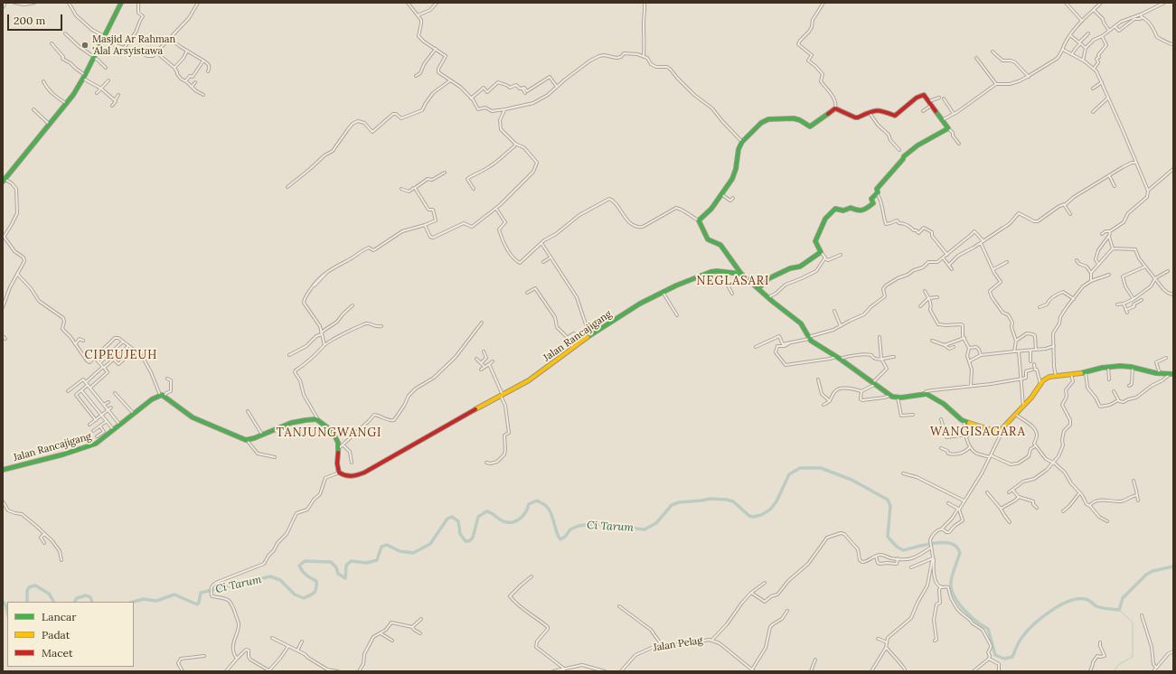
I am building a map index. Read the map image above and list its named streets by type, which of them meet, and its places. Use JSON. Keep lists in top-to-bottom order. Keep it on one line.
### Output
{"streets":{"main road":["Jalan Rancajigang"],"street":["Jalan Pelag"]},"districts":["NEGLASARI","CIPEUJEUH","WANGISAGARA","TANJUNGWANGI"],"water":["Ci Tarum"],"places":["Masjid Ar Rahman 'Alal Arsyistawa"],"legend":["Lancar","Padat","Macet"],"scale_bar":"200 m"}
